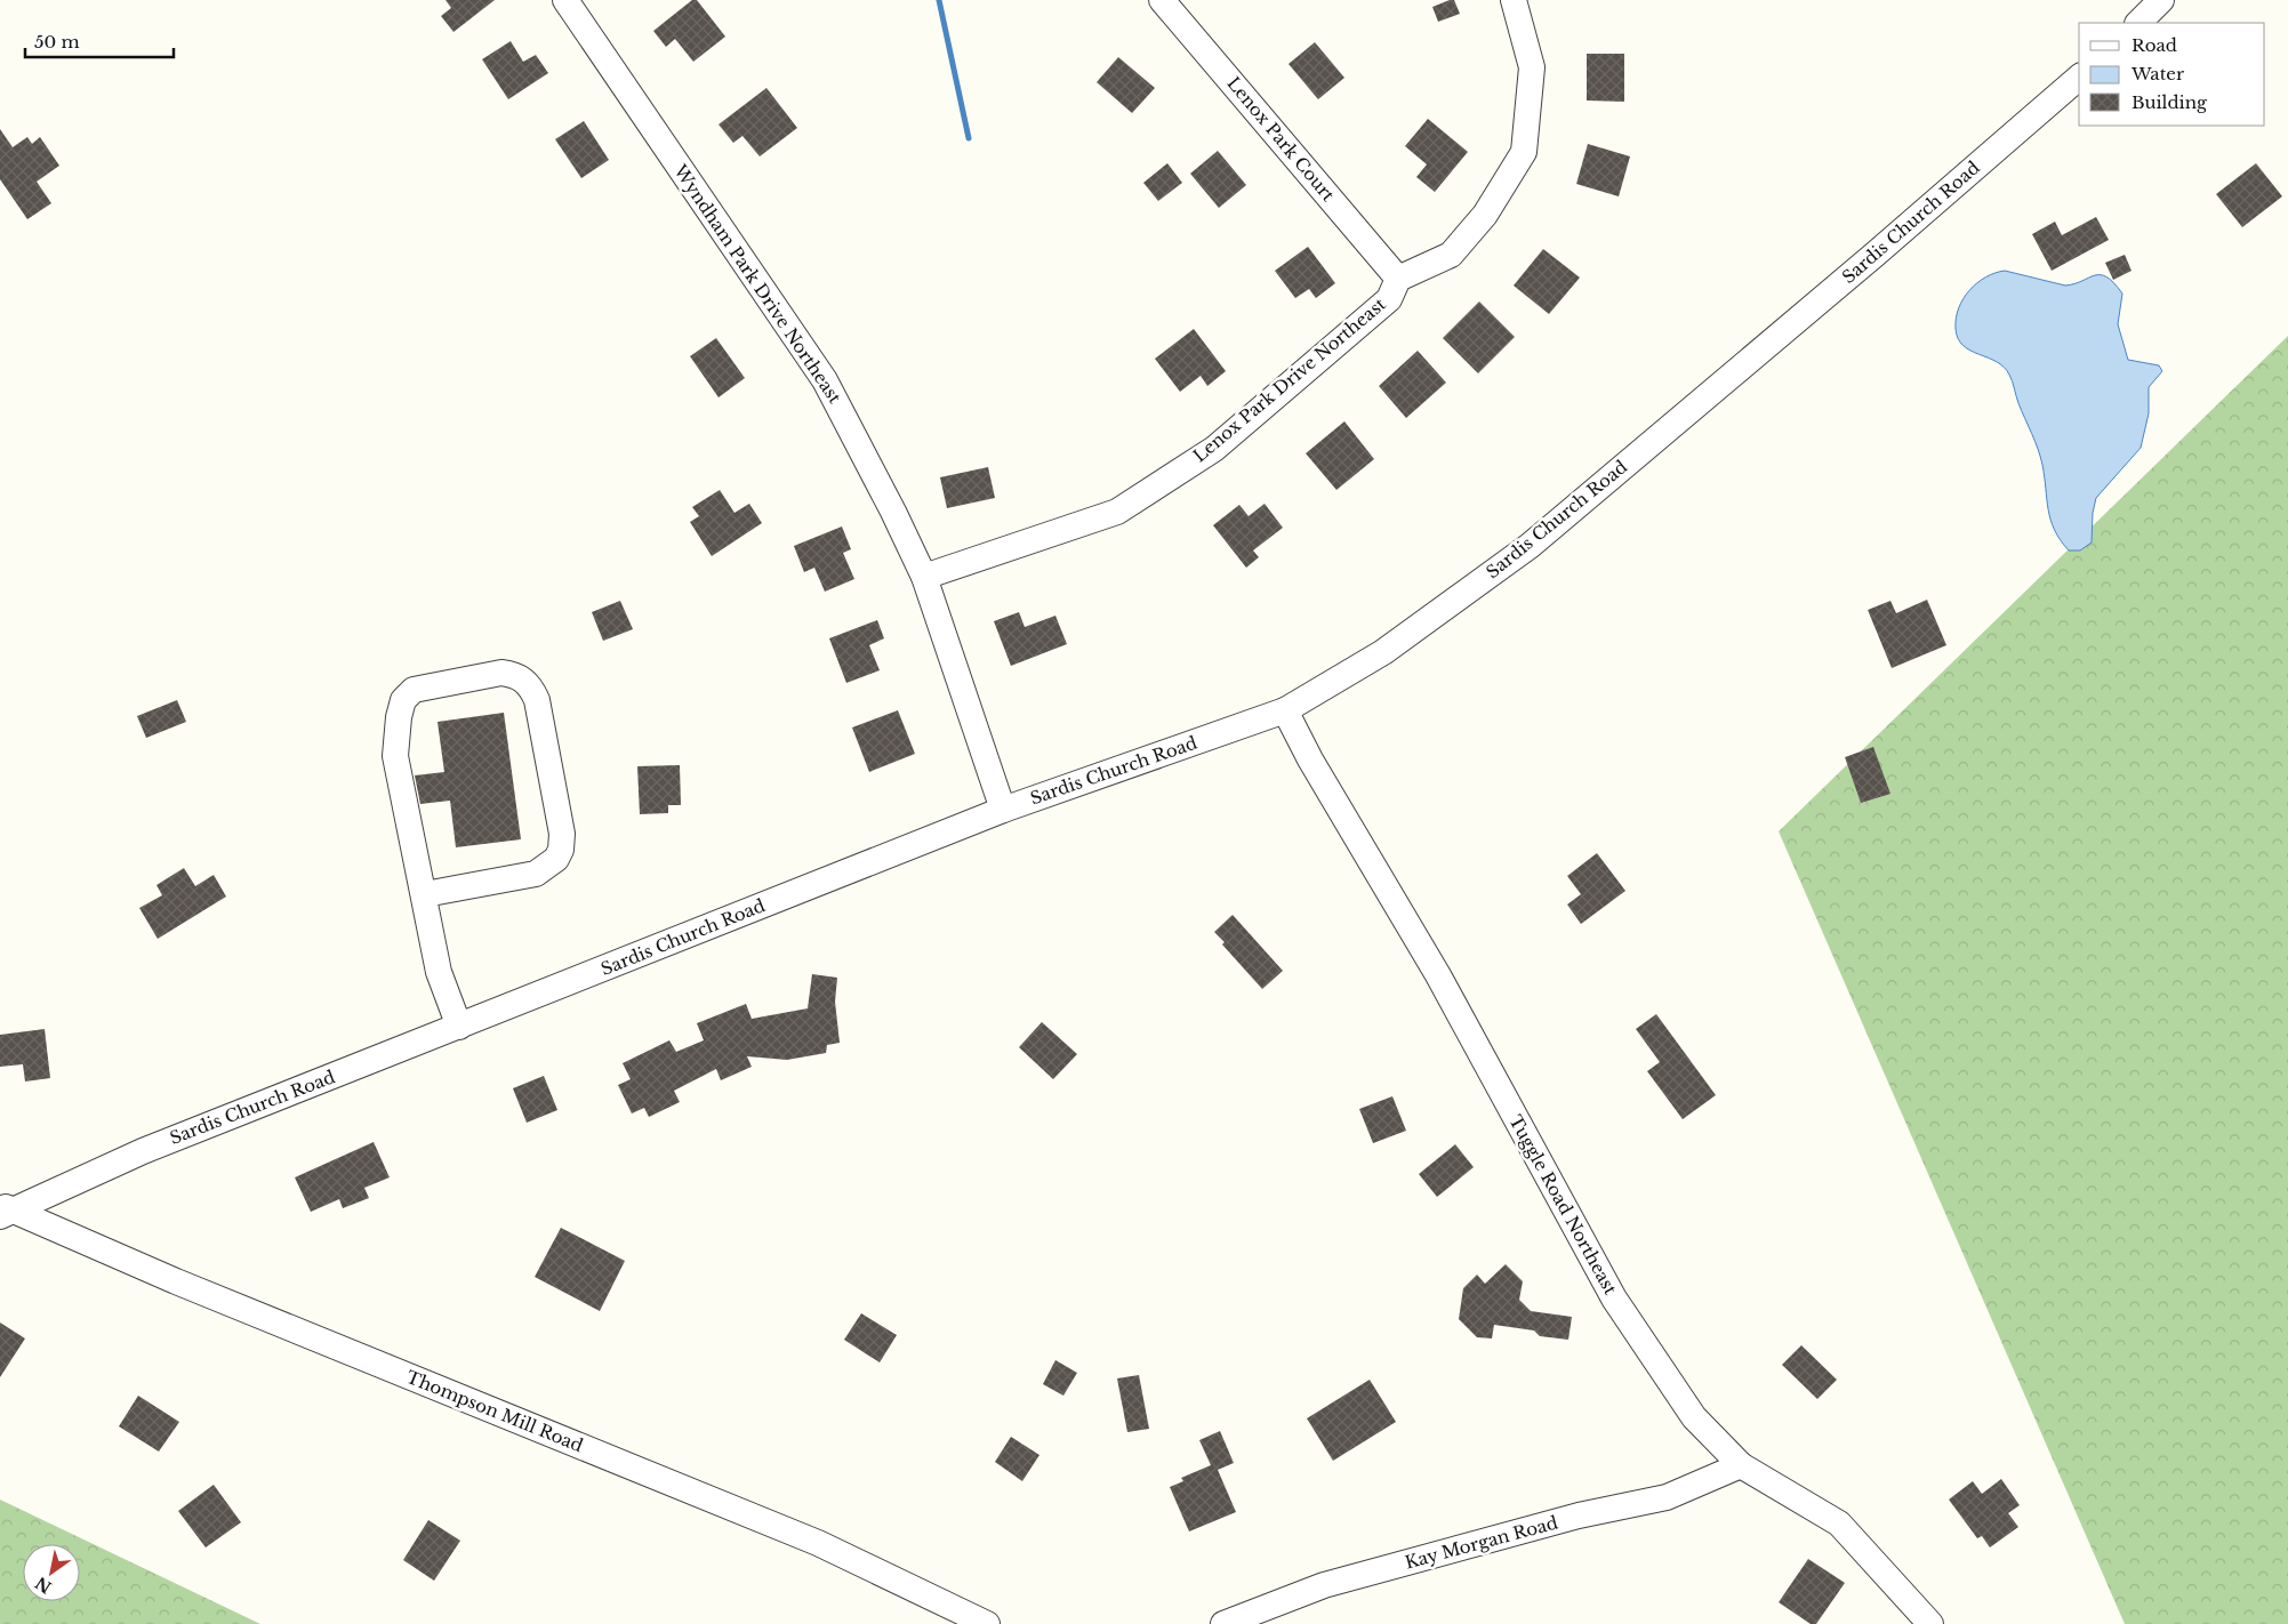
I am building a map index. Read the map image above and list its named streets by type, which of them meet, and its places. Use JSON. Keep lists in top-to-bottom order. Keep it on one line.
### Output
{"streets":{"street":["Lenox Park Court","Sardis Church Road","Wyndham Park Drive Northeast","Lenox Park Drive Northeast","Tuggle Road Northeast","Thompson Mill Road","Kay Morgan Road"]},"crossings":[["Lenox Park Court","Lenox Park Drive Northeast"],["Sardis Church Road","Wyndham Park Drive Northeast"],["Sardis Church Road","Tuggle Road Northeast"],["Sardis Church Road","Thompson Mill Road"],["Wyndham Park Drive Northeast","Lenox Park Drive Northeast"],["Tuggle Road Northeast","Kay Morgan Road"]],"legend":["Road","Water","Building"],"scale_bar":"50 m","north":"bottom left"}
